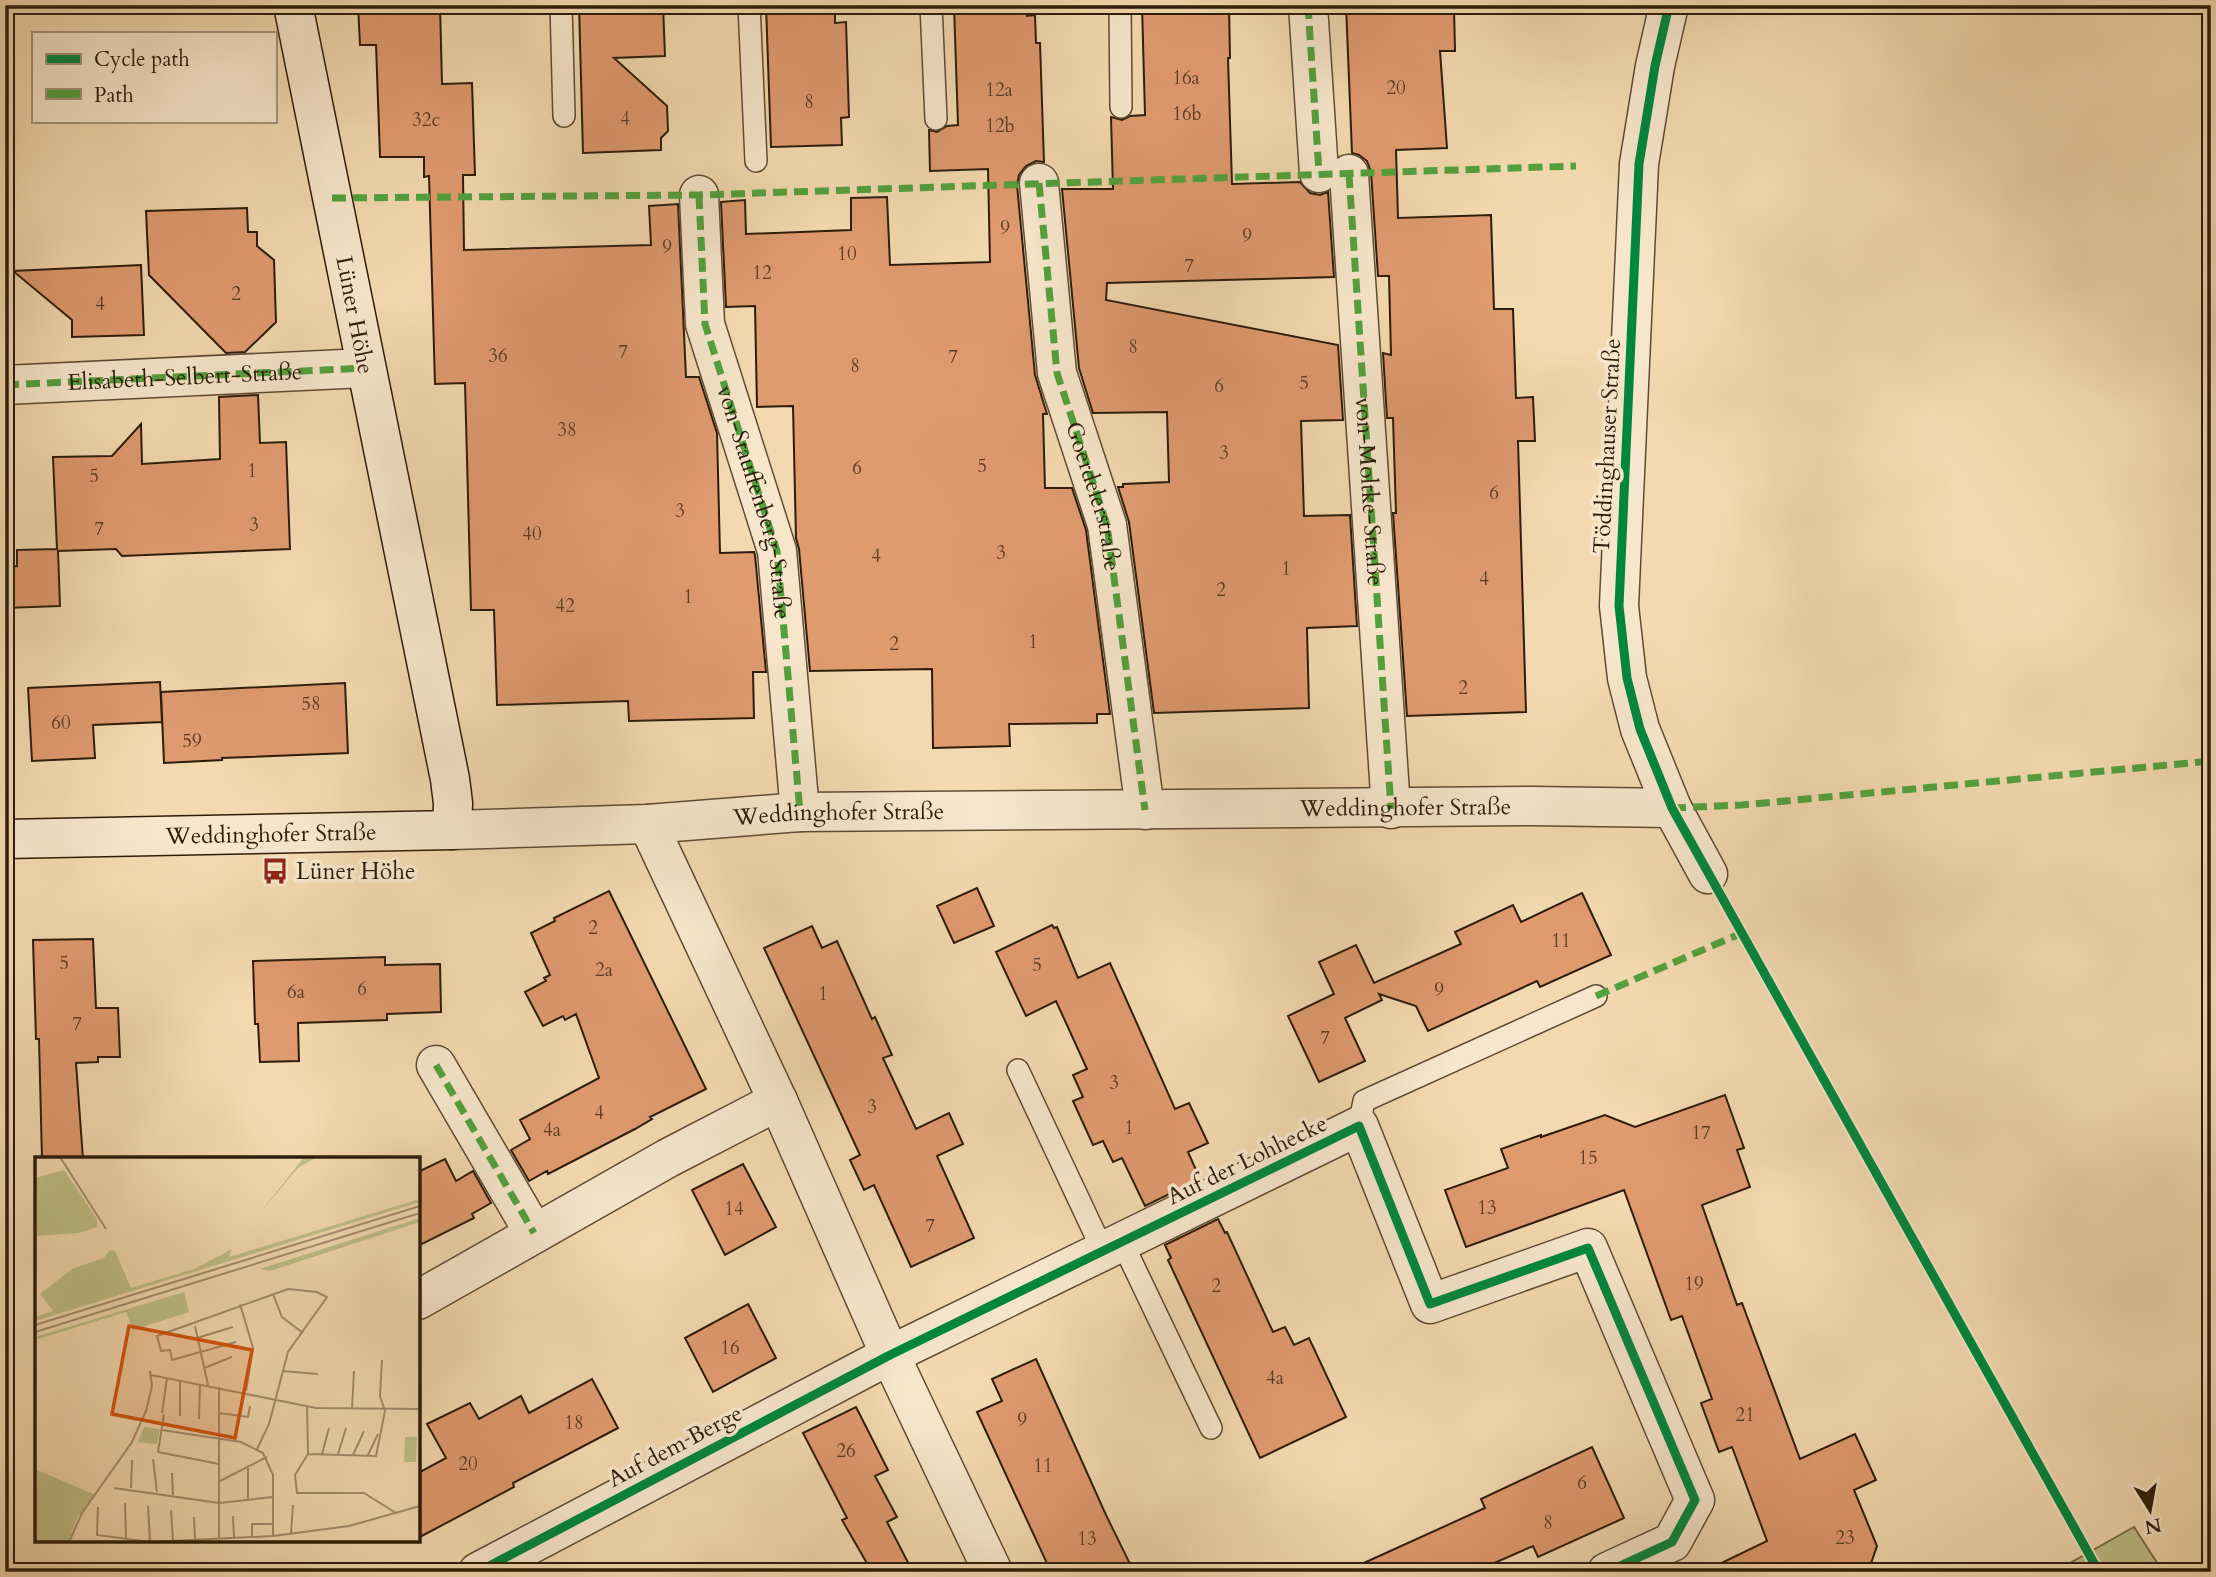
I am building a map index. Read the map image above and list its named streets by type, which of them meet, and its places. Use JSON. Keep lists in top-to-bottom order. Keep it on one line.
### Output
{"streets":{"street":["Lüner Höhe","Elisabeth-Selbert-Straße","Töddinghauser Straße","von-Moltke-Straße","Goerdelerstraße","von-Stauffenberg-Straße","Weddinghofer Straße","Auf der Lohhecke","Auf dem Berge"]},"crossings":[["Lüner Höhe","Elisabeth-Selbert-Straße"],["Lüner Höhe","Weddinghofer Straße"],["Töddinghauser Straße","Weddinghofer Straße"],["von-Moltke-Straße","Weddinghofer Straße"],["Goerdelerstraße","Weddinghofer Straße"],["von-Stauffenberg-Straße","Weddinghofer Straße"],["Auf der Lohhecke","Auf dem Berge"]],"places":{"bus stop":["Lüner Höhe"]},"house_numbers":["16a","20","12a","8","16b","4","32c","12b","9","9","9","10","7","12","2","4","8","7","36","7","8","5","6","38","3","5","6","1","5","6","3","3","7","40","3","4","1","4","2","1","42","1","2","2","58","60","59","2","11","5","5","2a","6","9","6a","1","7","7","3","3","4","1","4a","17","15","13","14","7","19","2","16","4a","21","9","18","26","20","11","6","8","23","13"],"legend":["Cycle path","Path"],"north":"bottom"}
